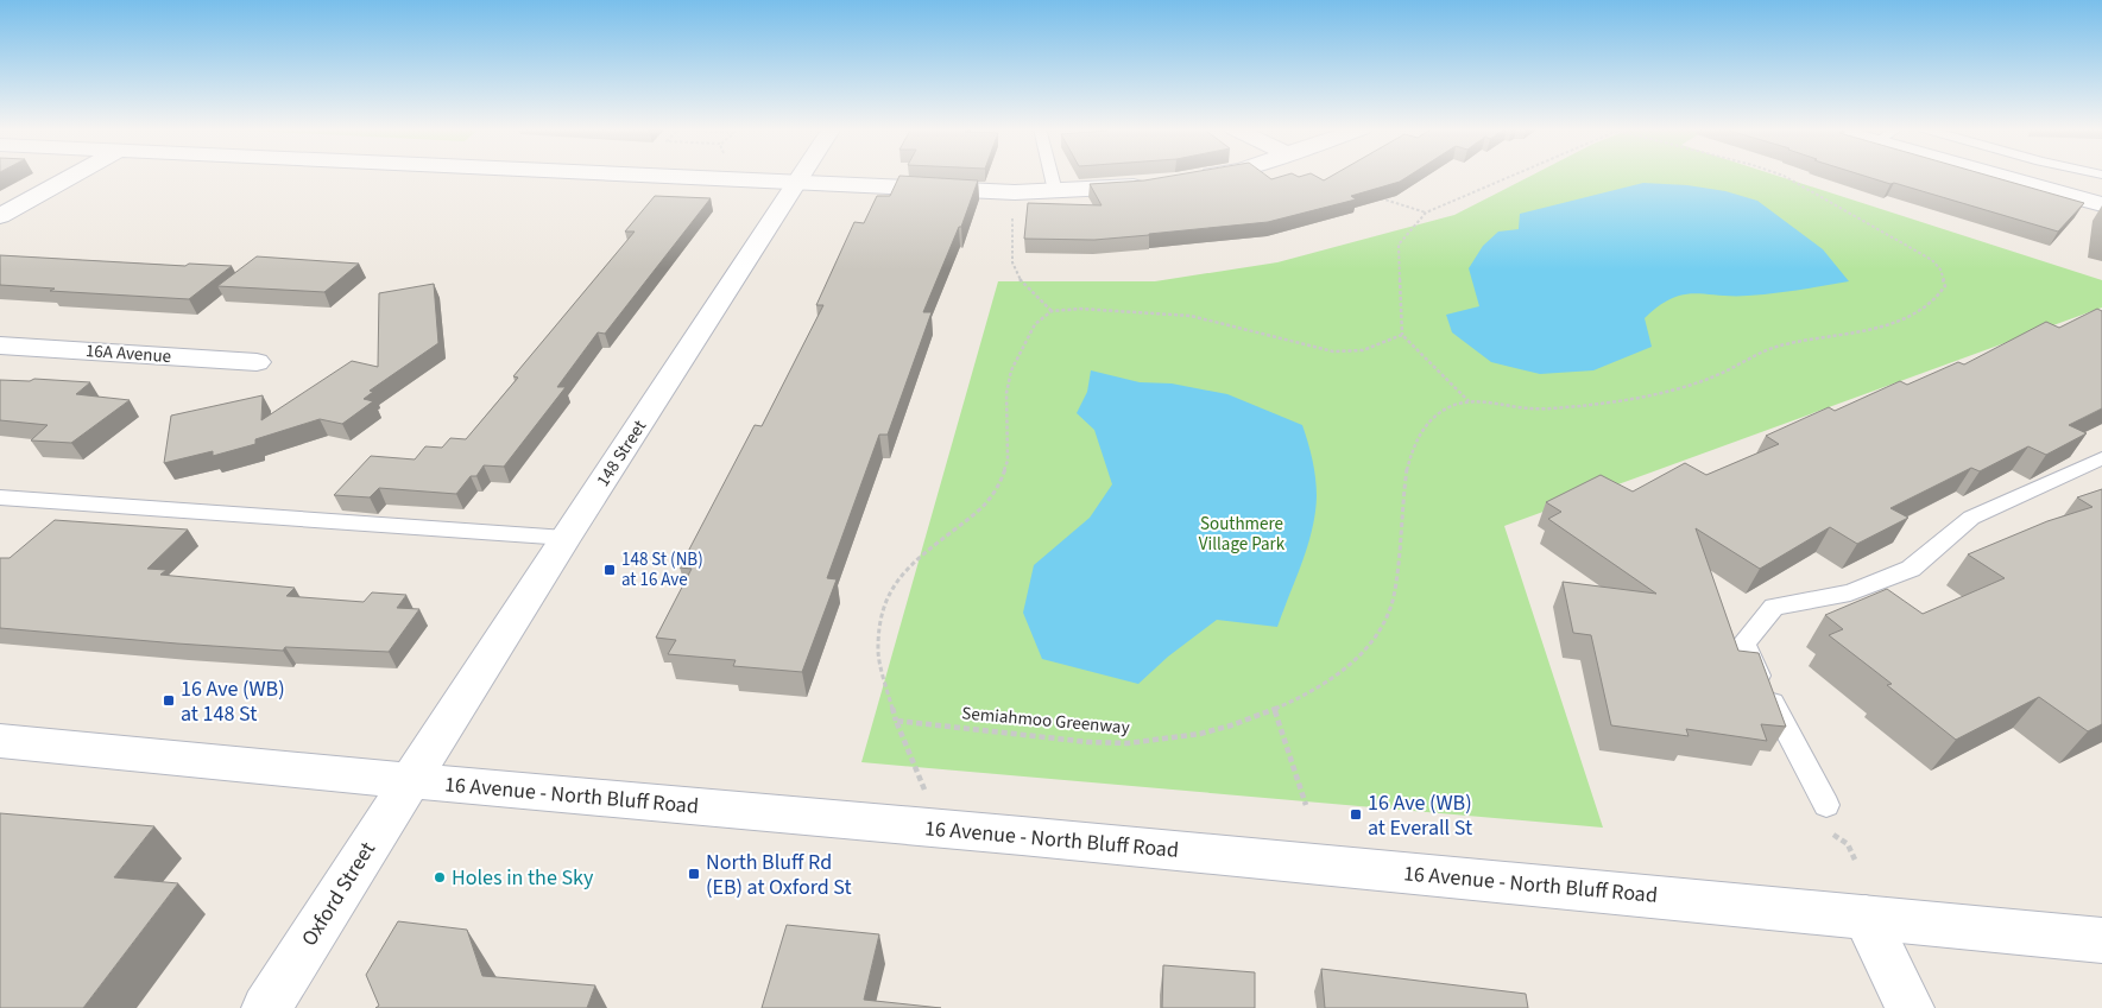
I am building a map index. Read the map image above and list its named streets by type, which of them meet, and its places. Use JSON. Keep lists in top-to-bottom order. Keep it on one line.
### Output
{"streets":{"street":["16A Avenue","148 Street","16 Avenue - North Bluff Road","Oxford Street"],"path":["Semiahmoo Greenway"]},"crossings":[["148 Street","16 Avenue - North Bluff Road"],["148 Street","Oxford Street"],["16 Avenue - North Bluff Road","Oxford Street"]],"parks":["Southmere Village Park"],"places":{"transit":["148 St (NB) at 16 Ave","16 Ave (WB) at 148 St","16 Ave (WB) at Everall St","North Bluff Rd (EB) at Oxford St"],"other":["Holes in the Sky"]}}
